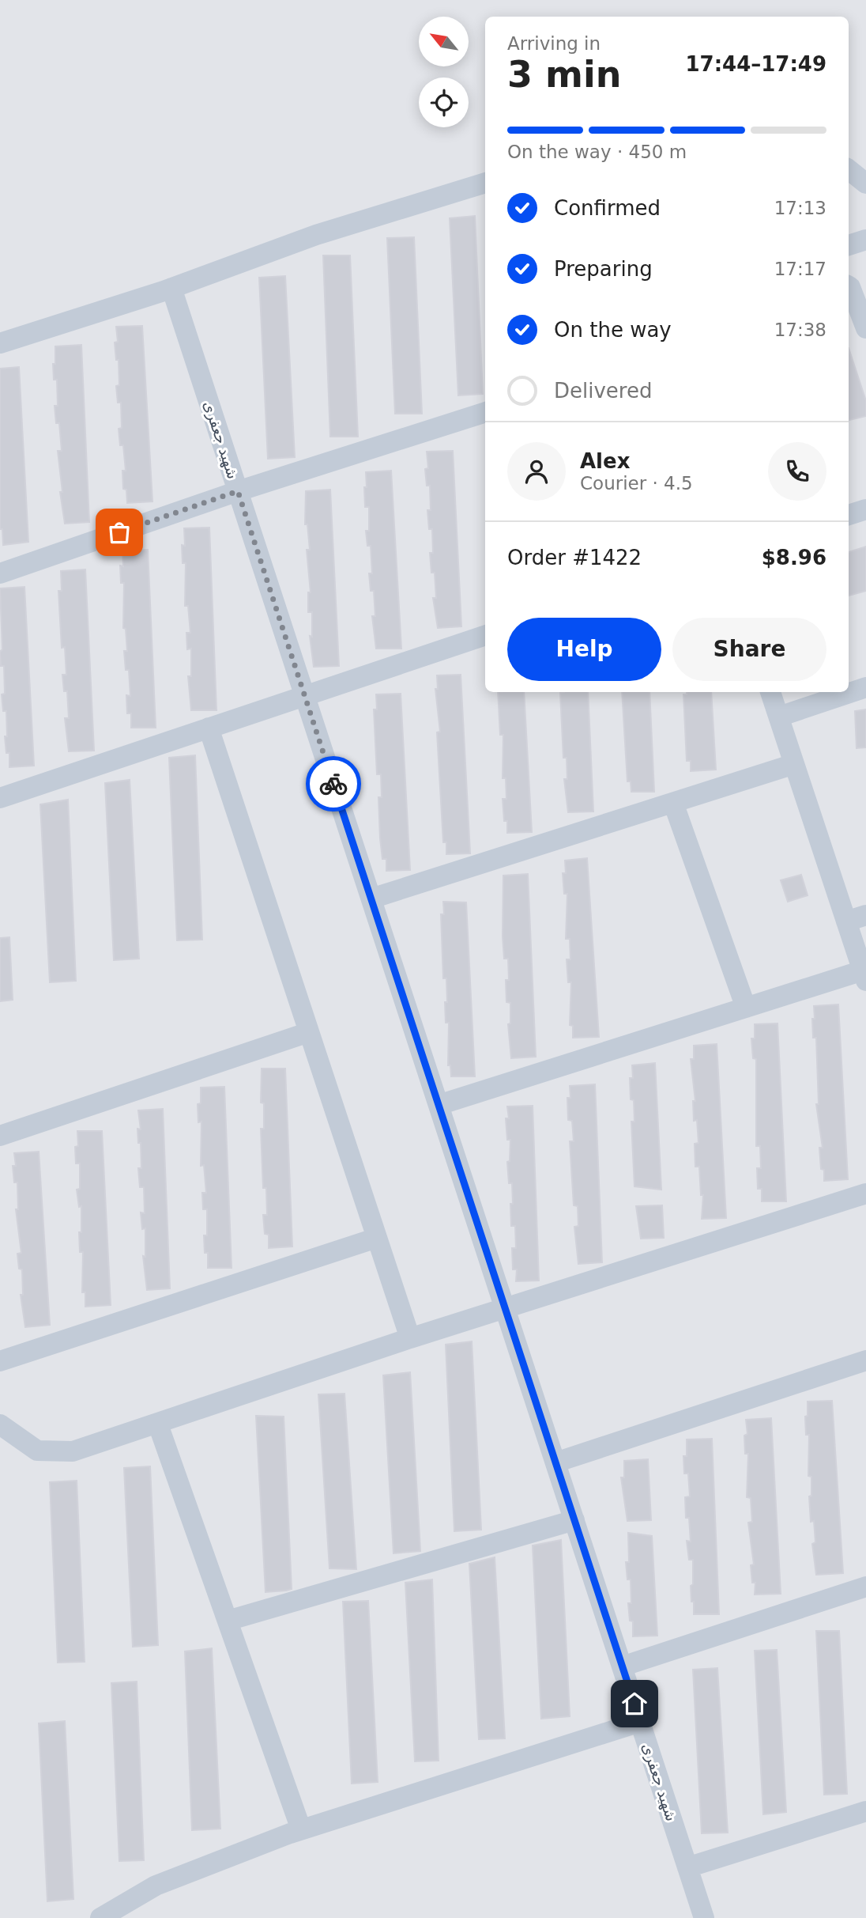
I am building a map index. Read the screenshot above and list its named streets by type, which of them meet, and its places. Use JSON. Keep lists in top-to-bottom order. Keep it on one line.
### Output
{"streets":{"street":["شهید جعفری"]},"north":"top left","page":{"heading":["3 min","Arriving in","17:44–17:49"],"panel":["Alex","Courier · 4.5","Order #1422","$8.96"],"bar":"On the way · 450 m","list":[["Confirmed","17:13"],["Preparing","17:17"],["On the way","17:38"],"Delivered"],"buttons":["Help","Share"]}}
